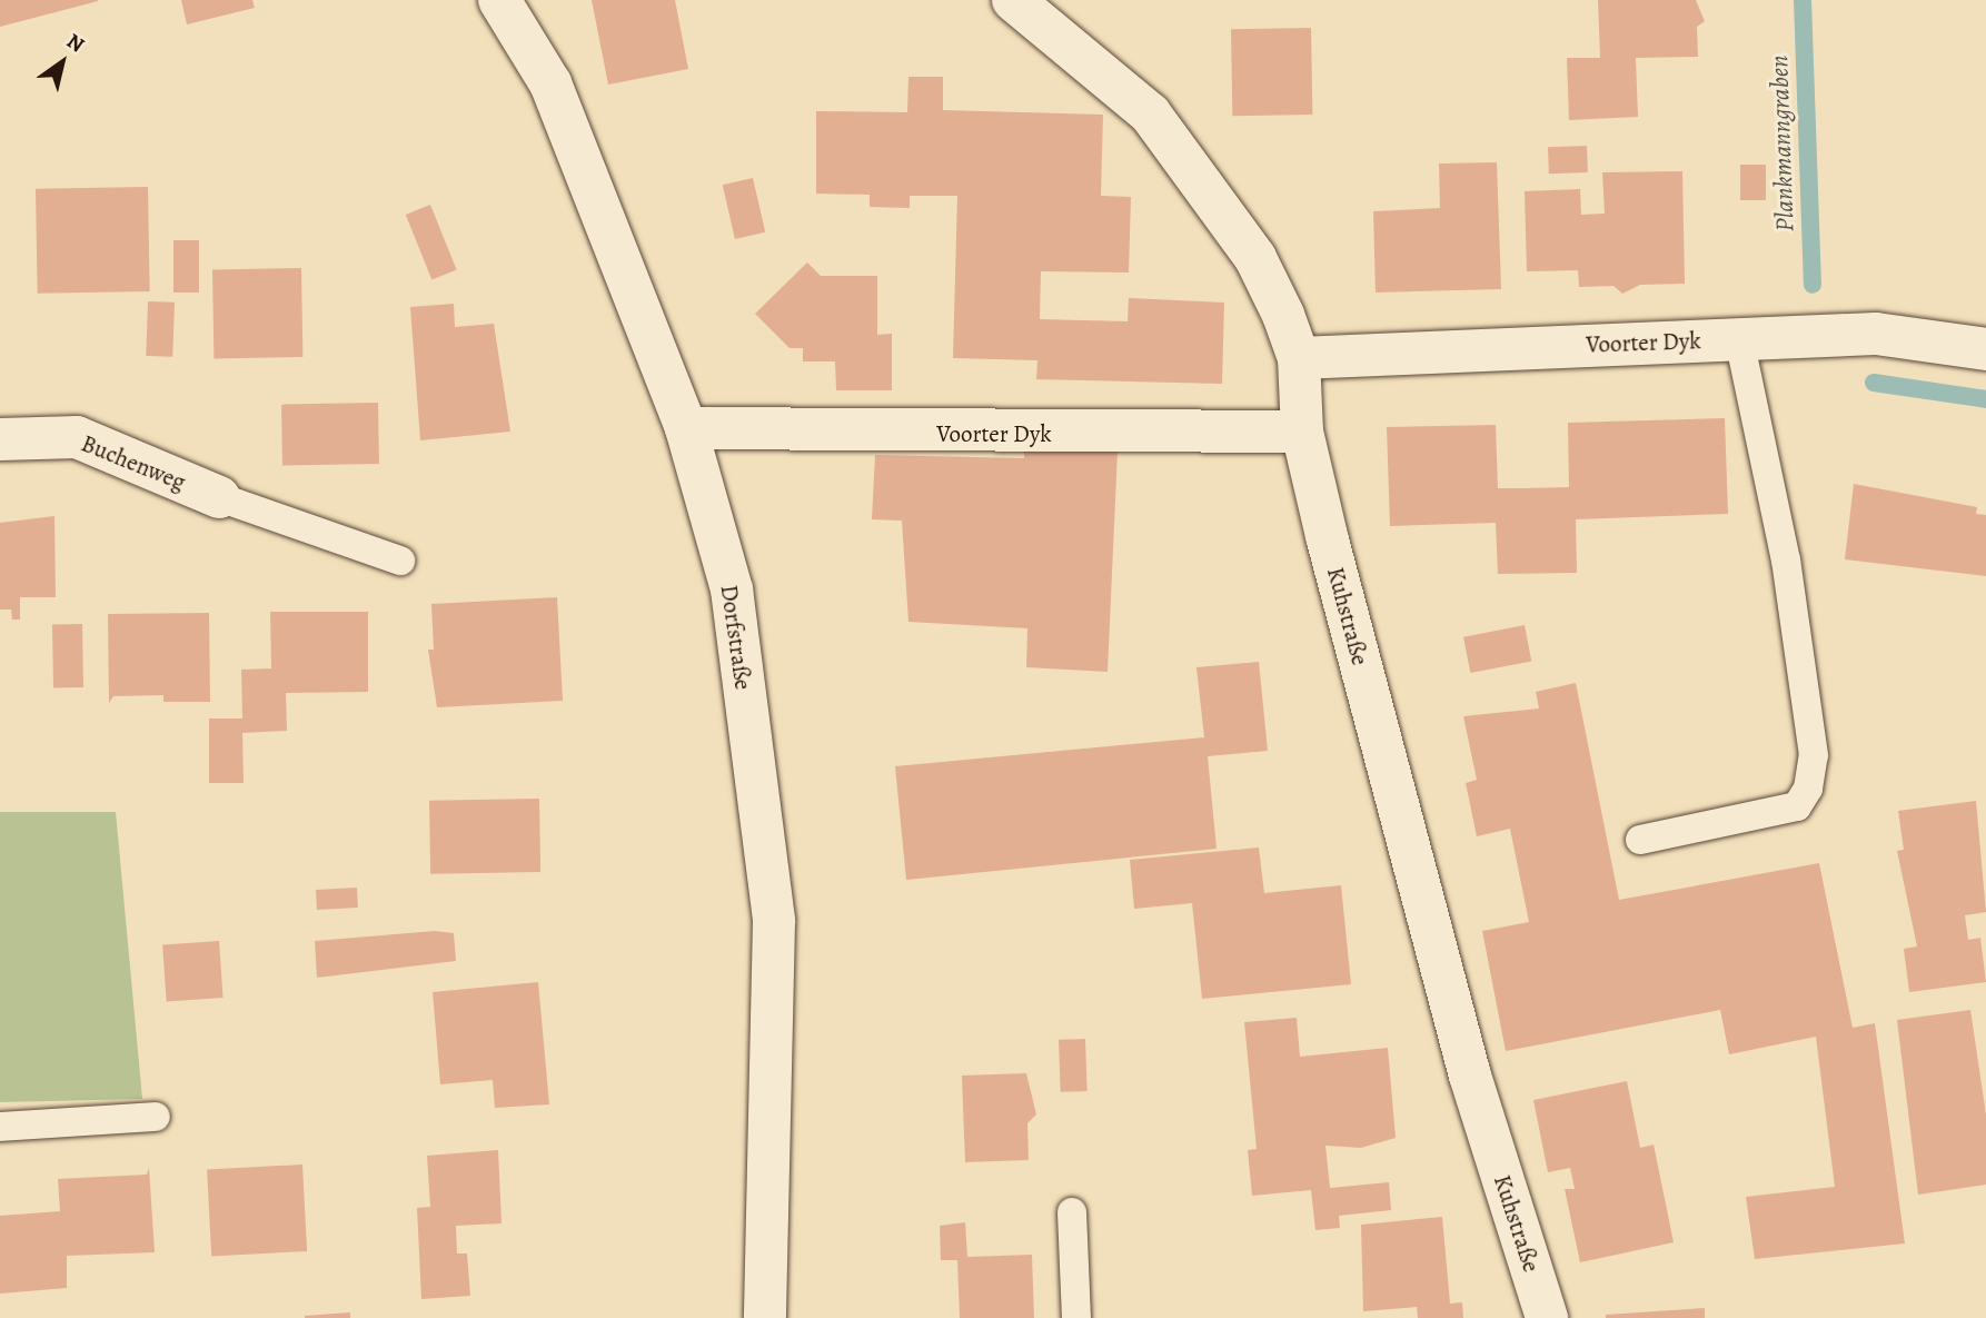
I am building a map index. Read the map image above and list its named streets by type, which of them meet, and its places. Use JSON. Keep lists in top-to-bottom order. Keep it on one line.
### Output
{"streets":{"street":["Voorter Dyk","Buchenweg","Kuhstraße","Dorfstraße"]},"crossings":[["Voorter Dyk","Kuhstraße"],["Voorter Dyk","Dorfstraße"]],"water":["Plankmanngraben"],"north":"top right"}
